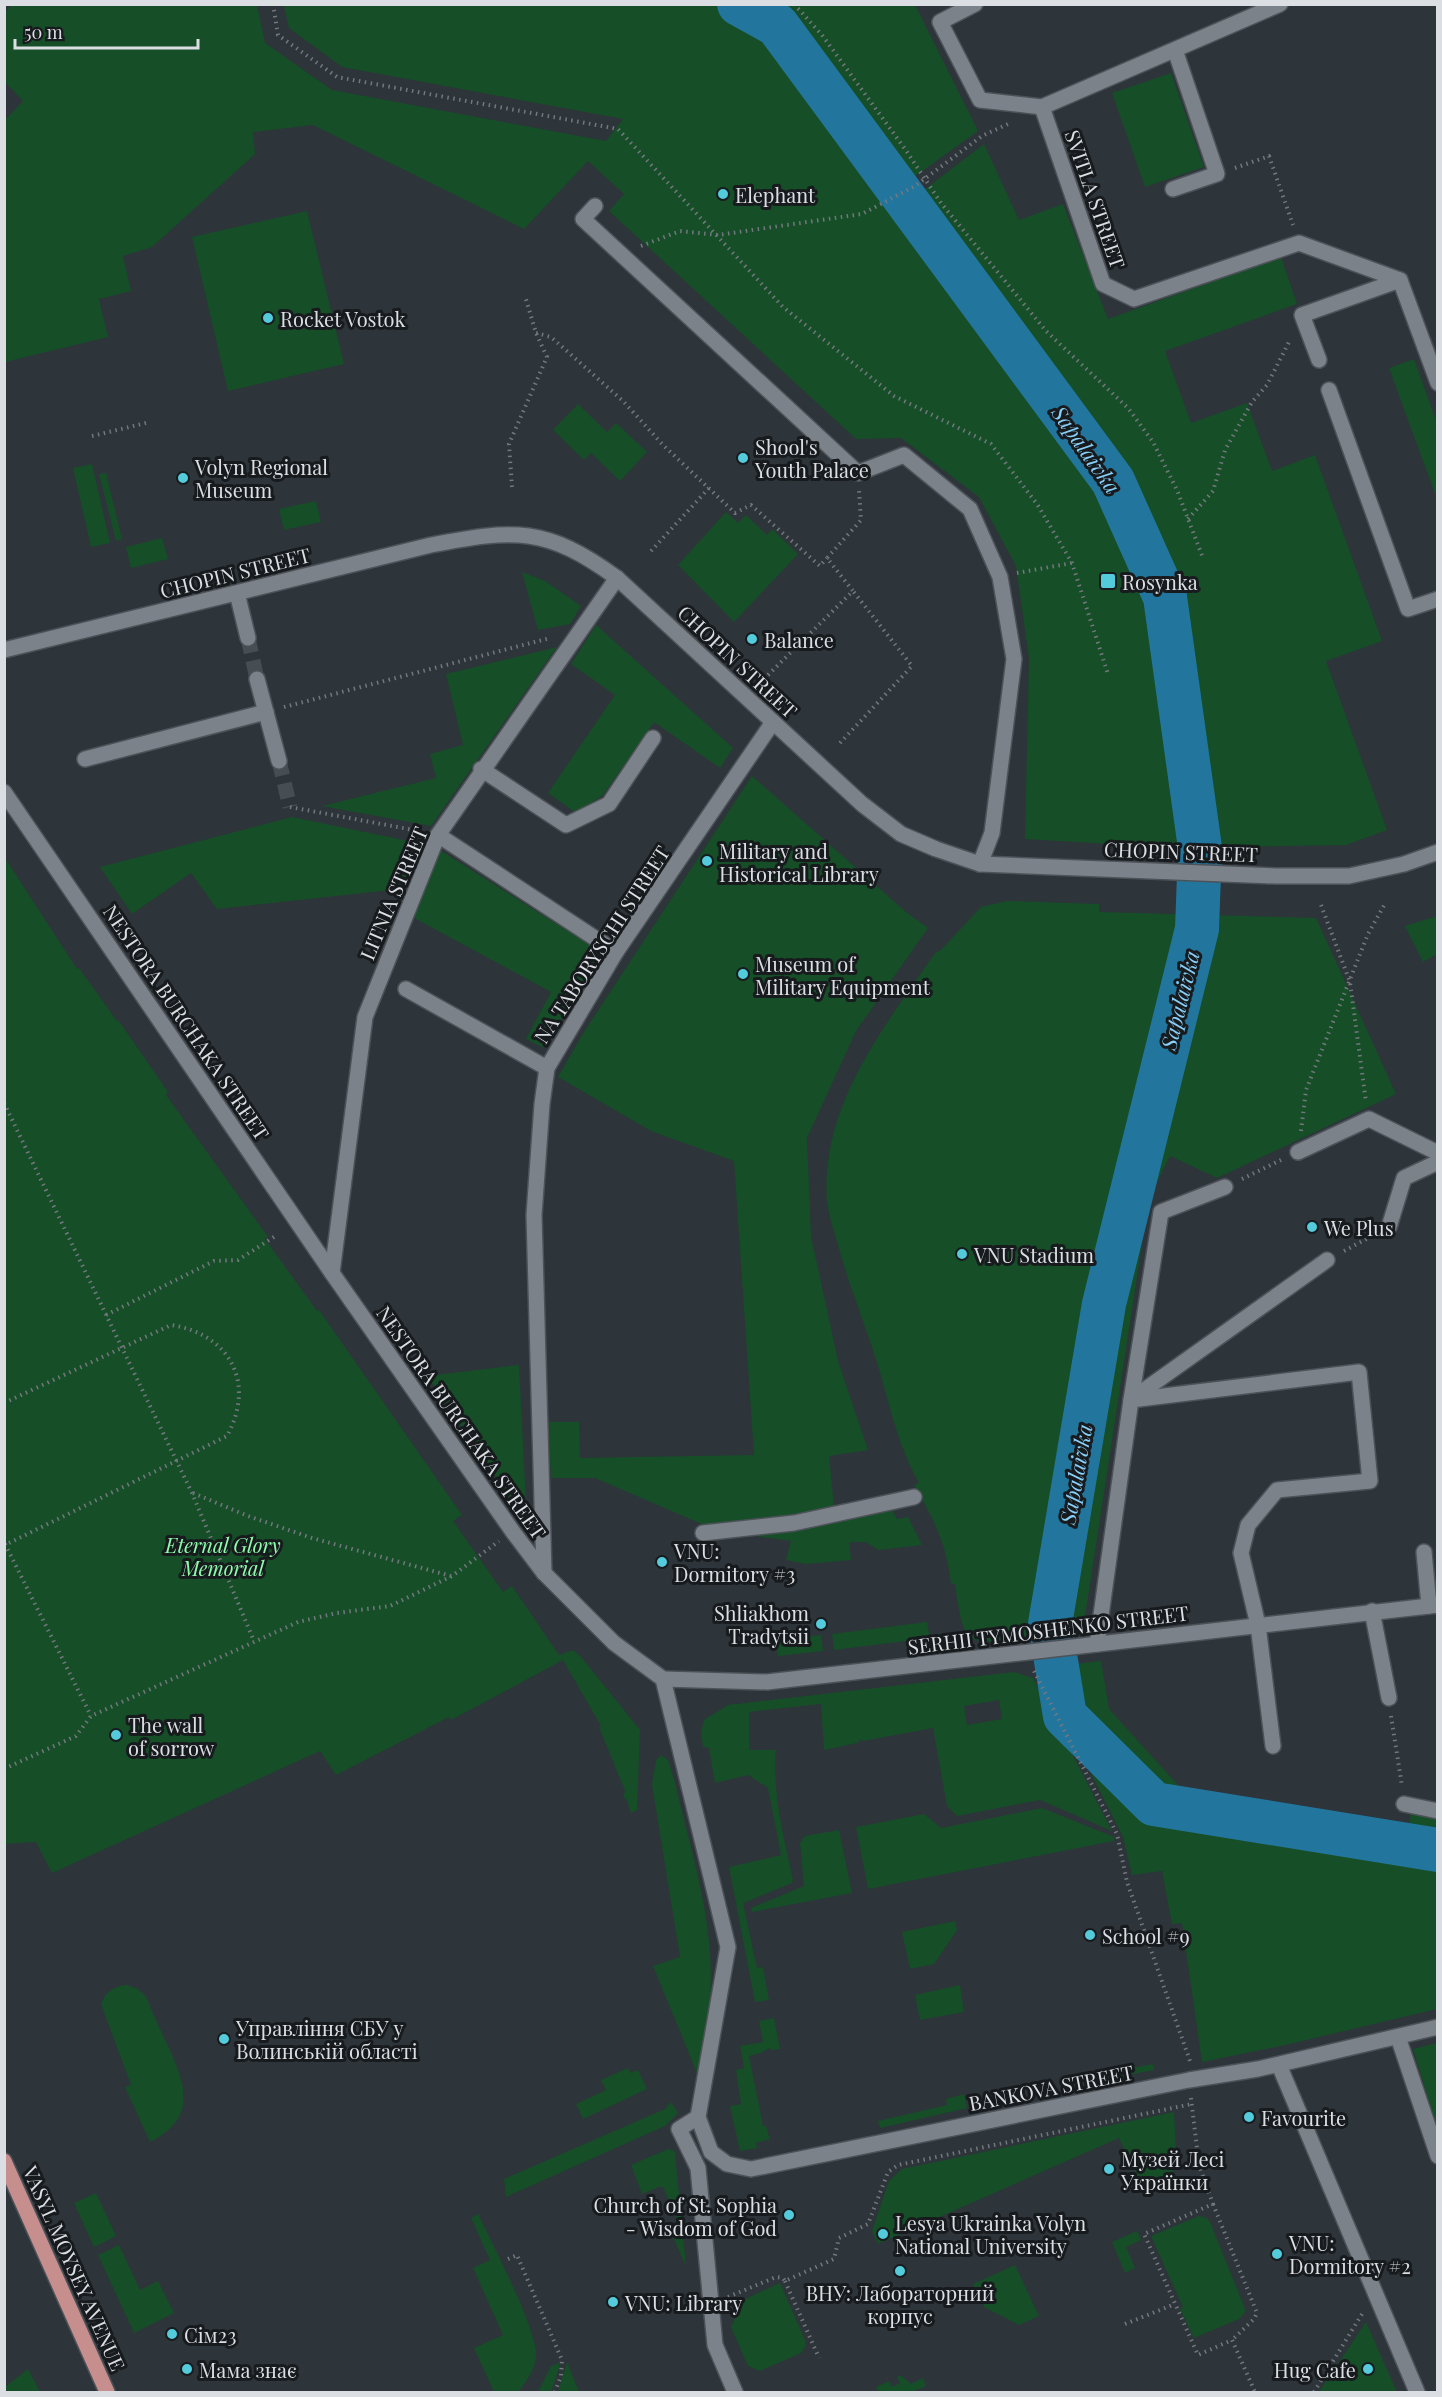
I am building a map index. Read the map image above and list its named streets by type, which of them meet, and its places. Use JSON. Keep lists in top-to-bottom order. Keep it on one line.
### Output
{"streets":{"main road":["VASYL MOYSEY AVENUE"],"street":["SVITLA STREET","CHOPIN STREET","LITNIA STREET","NA TABORYSCHI STREET","NESTORA BURCHAKA STREET","SERHII TYMOSHENKO STREET","BANKOVA STREET"]},"crossings":[["CHOPIN STREET","LITNIA STREET"],["CHOPIN STREET","NA TABORYSCHI STREET"],["LITNIA STREET","NESTORA BURCHAKA STREET"],["NA TABORYSCHI STREET","NESTORA BURCHAKA STREET"],["NESTORA BURCHAKA STREET","SERHII TYMOSHENKO STREET"]],"water":["Sapalaivka"],"parks":["Eternal Glory Memorial"],"places":{"other":["Elephant","Rocket Vostok","Shool's Youth Palace","Volyn Regional Museum","Balance","Military and Historical Library","Museum of Military Equipment","We Plus","VNU Stadium","VNU: Dormitory #3","Shliakhom Tradytsii","The wall of sorrow","School #9","Управління СБУ у Волинській області","Favourite","Музей Лесі Українки","Church of St. Sophia - Wisdom of God","Lesya Ukrainka Volyn National University","VNU: Dormitory #2","ВНУ: Лабораторний корпус","VNU: Library","Сім23","Мама знає","Hug Cafe"],"transit":["Rosynka"]},"scale_bar":"50 m"}
